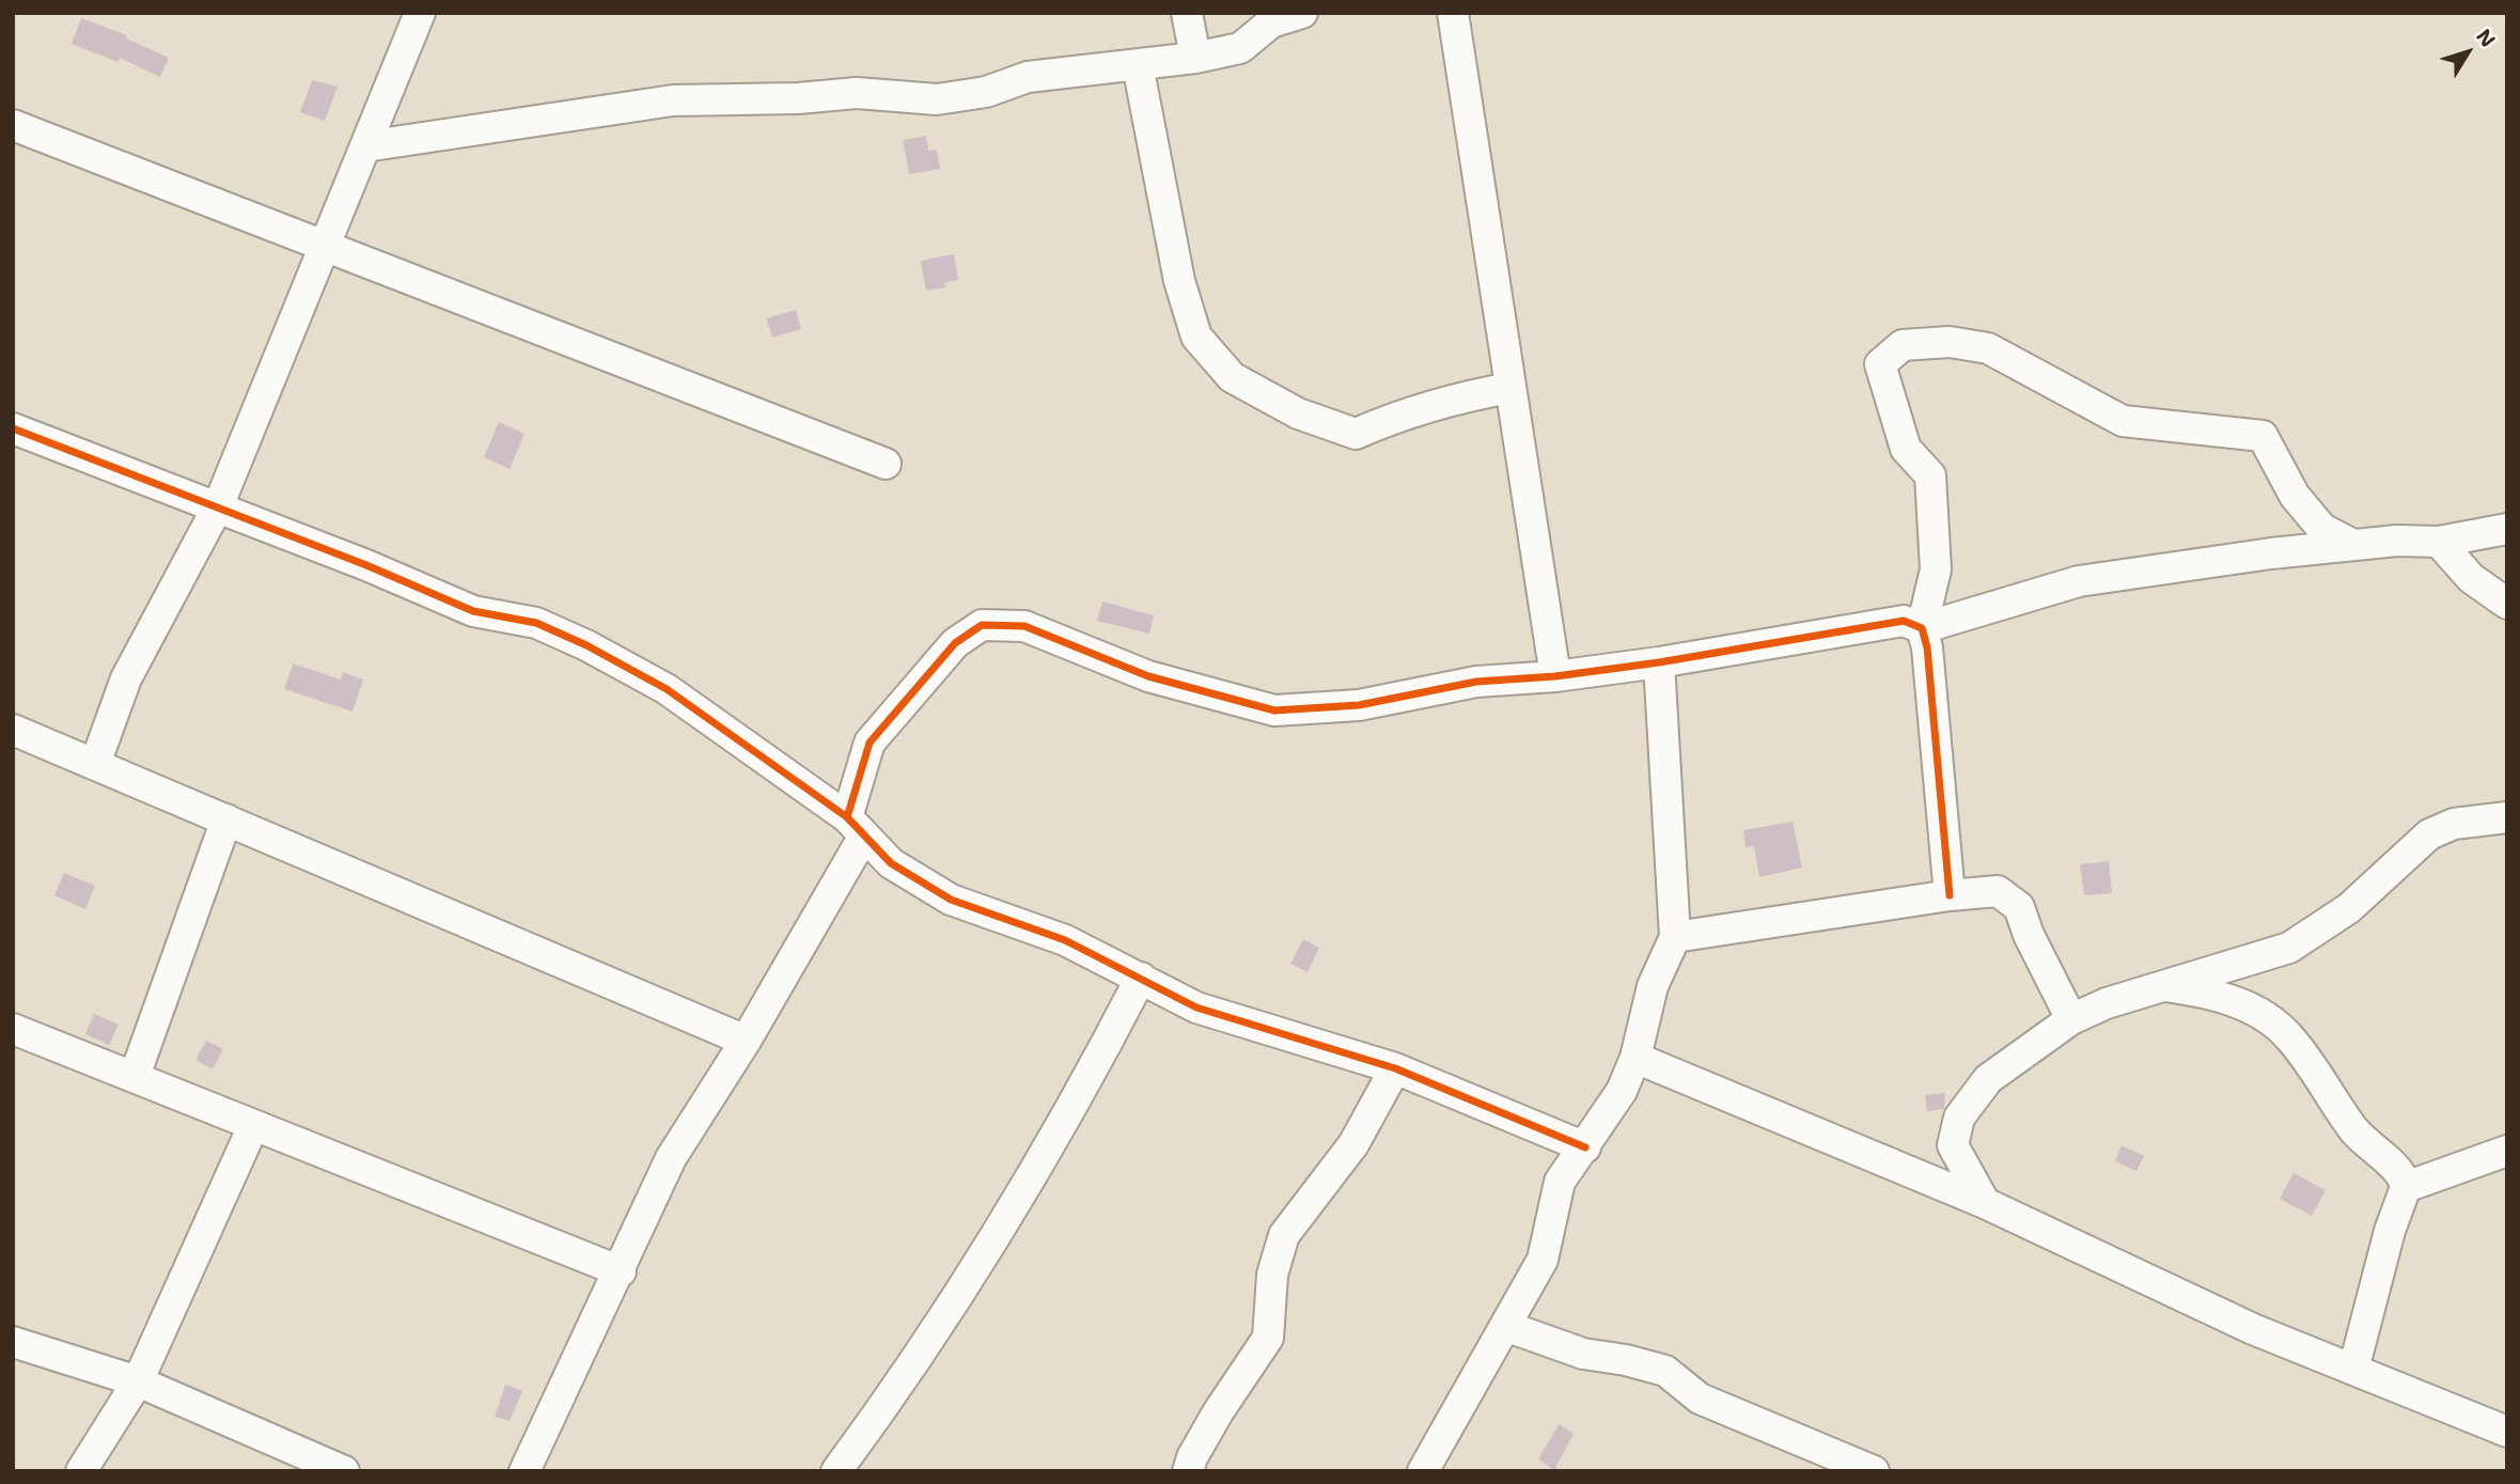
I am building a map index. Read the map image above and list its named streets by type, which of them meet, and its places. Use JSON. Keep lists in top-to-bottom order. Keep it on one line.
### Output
{"north":"top right"}
